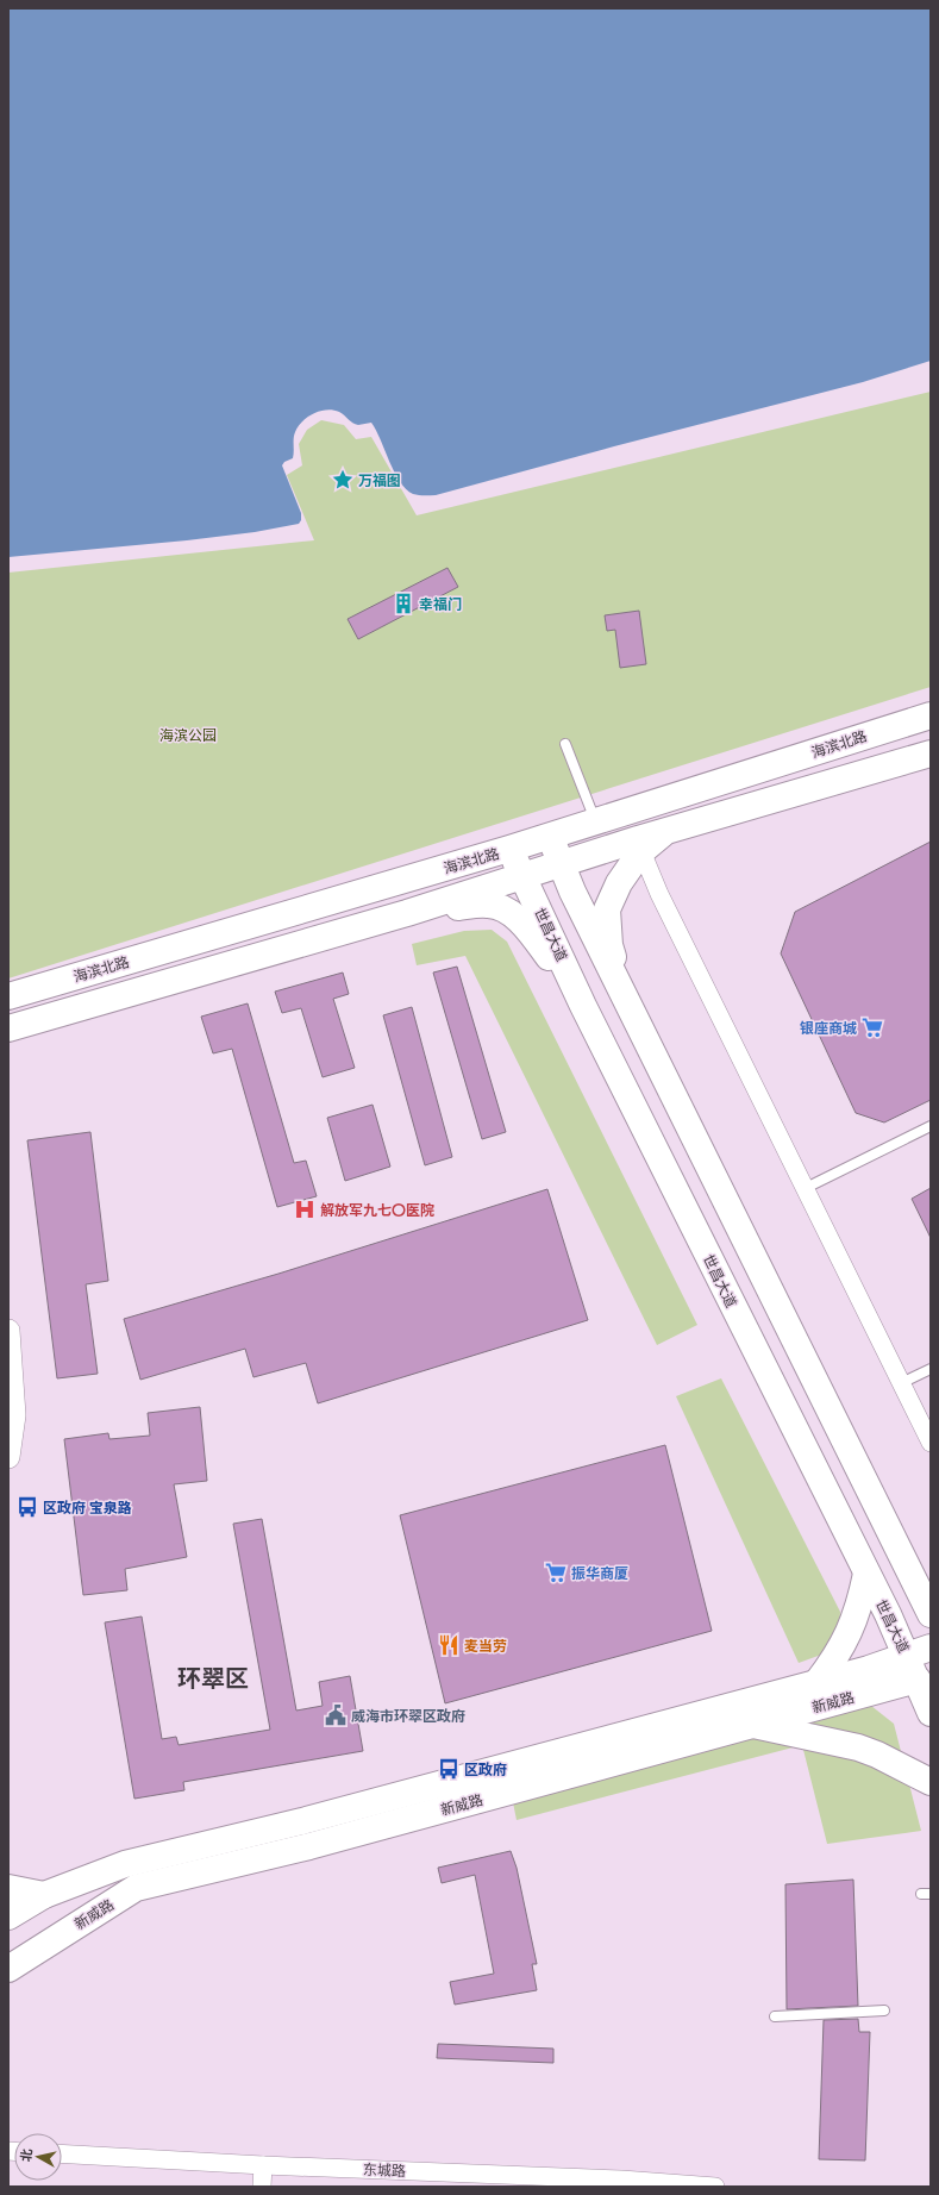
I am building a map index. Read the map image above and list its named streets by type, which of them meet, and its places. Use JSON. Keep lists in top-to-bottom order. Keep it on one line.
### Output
{"streets":{"main road":["海滨北路","世昌大道","新威路"],"street":["东城路"]},"crossings":[["海滨北路","世昌大道"],["世昌大道","新威路"]],"districts":["环翠区"],"parks":["海滨公园"],"places":{"place":["万福图"],"building":["幸福门"],"supermarket":["银座商城","振华商厦"],"hospital":["解放军九七〇医院"],"bus stop":["区政府 宝泉路","区政府"],"restaurant":["麦当劳"],"public building":["威海市环翠区政府"]},"north":"left"}
